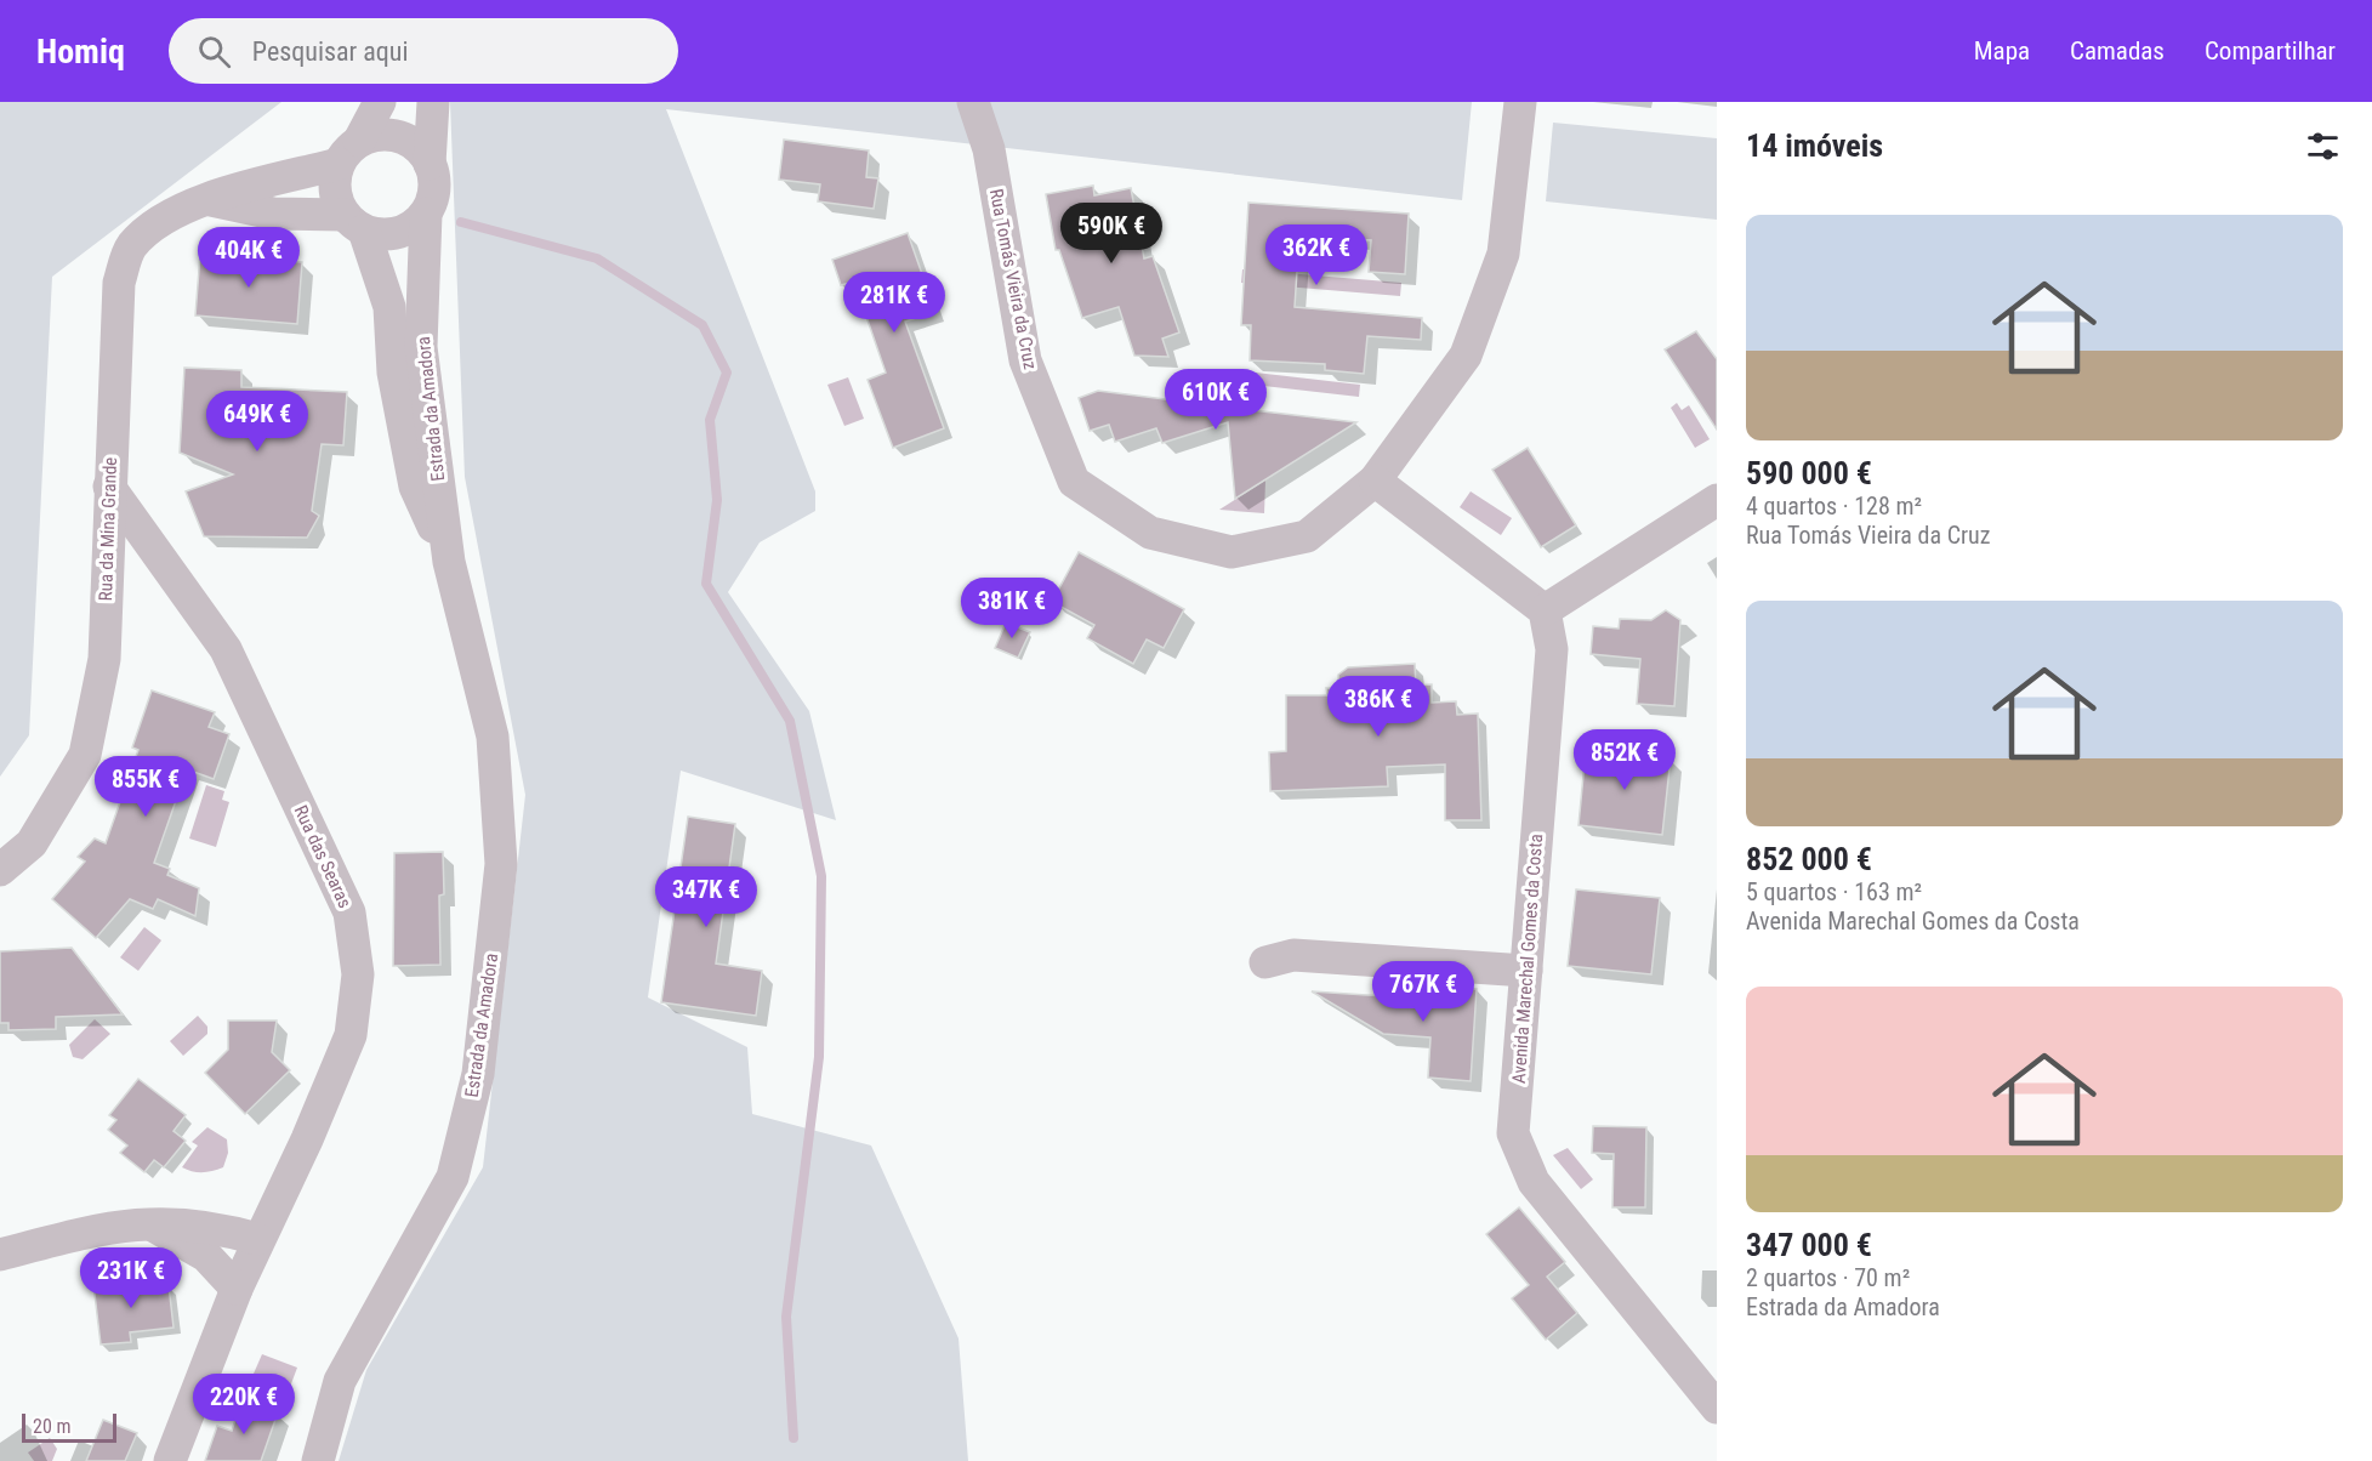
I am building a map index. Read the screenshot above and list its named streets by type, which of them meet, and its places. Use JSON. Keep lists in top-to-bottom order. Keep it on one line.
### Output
{"streets":{"street":["Rua Tomás Vieira da Cruz","Estrada da Amadora","Rua da Mina Grande","Rua das Searas","Avenida Marechal Gomes da Costa"]},"crossings":[["Estrada da Amadora","Rua da Mina Grande"],["Rua da Mina Grande","Rua das Searas"]],"scale_bar":"20 m","page":{"header":"Homiq","search":"Pesquisar aqui","nav":["Mapa","Camadas","Compartilhar"],"heading":"14 imóveis","list":[{"name":"590 000 €","note":"4 quartos · 128 m² · Rua Tomás Vieira da Cruz"},{"name":"852 000 €","note":"5 quartos · 163 m² · Avenida Marechal Gomes da Costa"},{"name":"347 000 €","note":"2 quartos · 70 m² · Estrada da Amadora"}],"price":["590K €","362K €","404K €","281K €","610K €","649K €","381K €","386K €","852K €","855K €","347K €","767K €","231K €","220K €"],"scale":"20 m"}}
